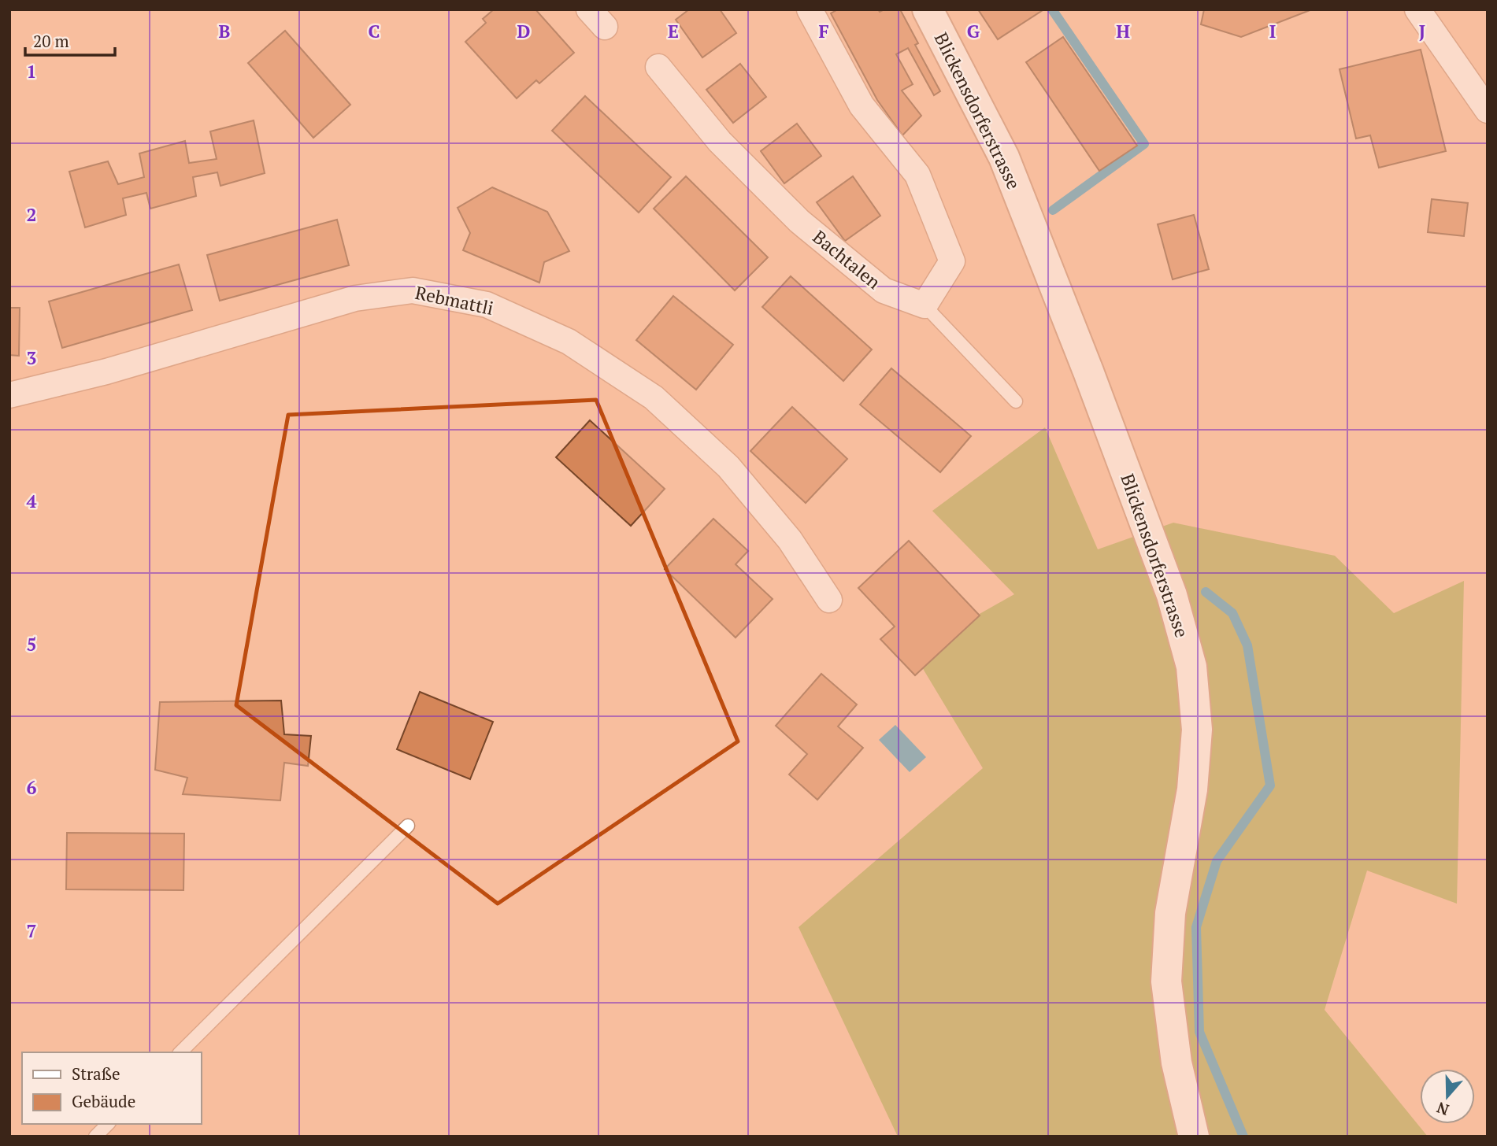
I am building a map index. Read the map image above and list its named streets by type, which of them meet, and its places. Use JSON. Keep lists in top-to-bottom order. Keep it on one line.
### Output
{"streets":{"street":["Blickensdorferstrasse","Bachtalen","Rebmattli"]},"legend":["Straße","Gebäude"],"scale_bar":"20 m","north":"bottom","grid":{"columns":["B","C","D","E","F","G","H","I","J"],"rows":["1","2","3","4","5","6","7"]}}
